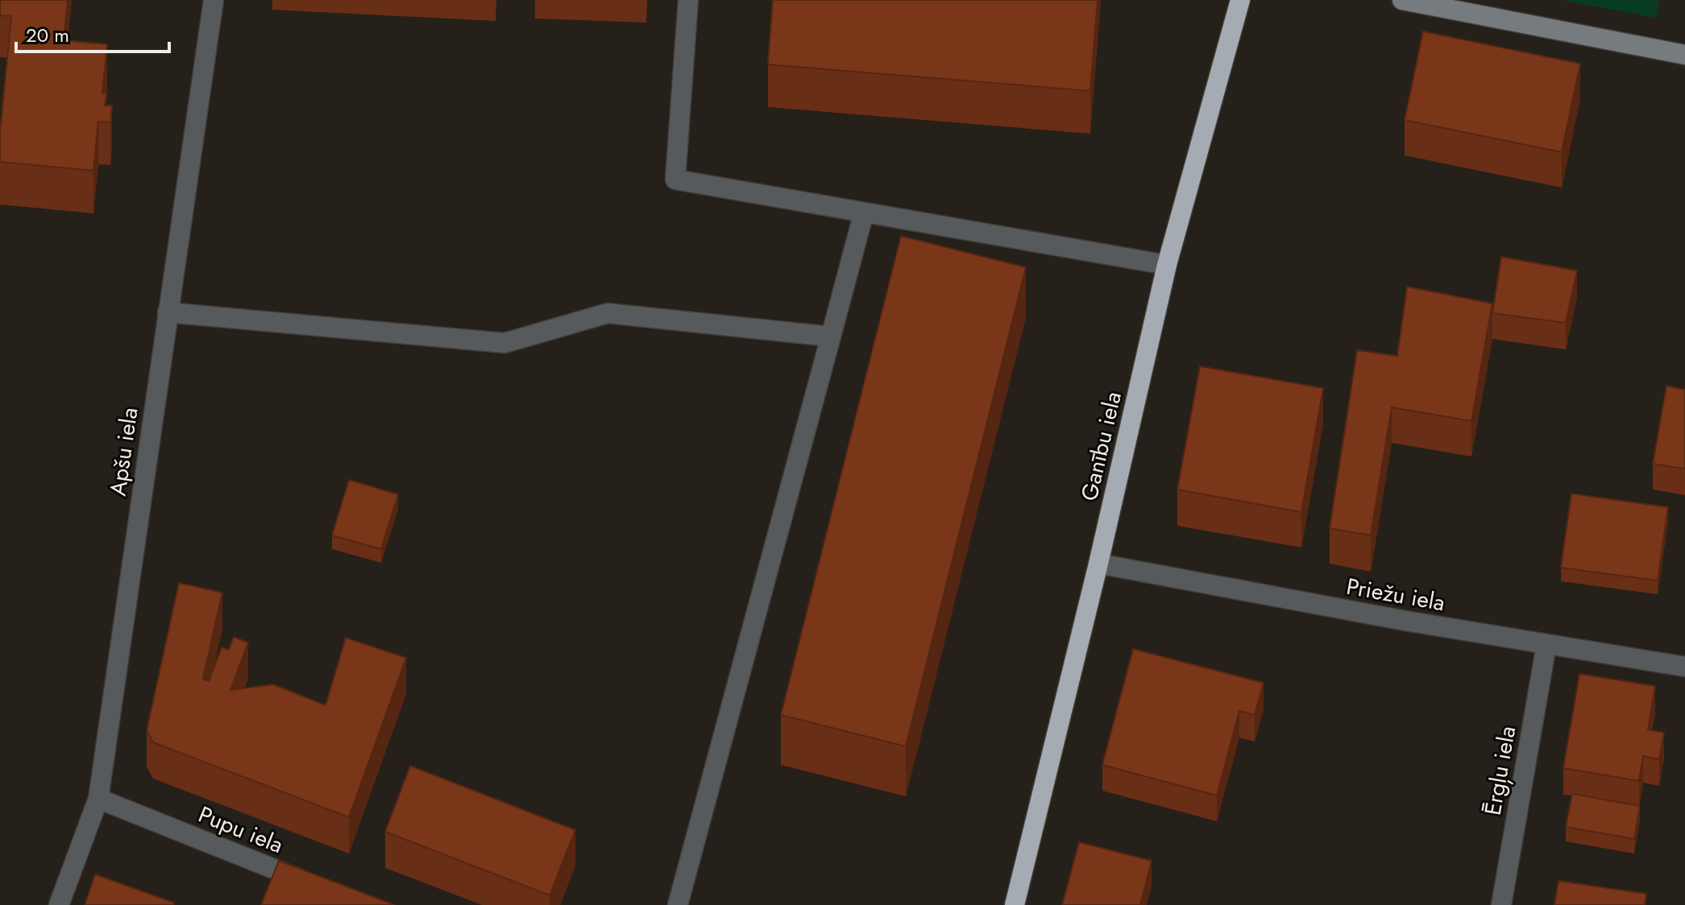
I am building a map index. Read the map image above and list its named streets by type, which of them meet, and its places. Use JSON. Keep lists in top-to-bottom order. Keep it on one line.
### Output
{"streets":{"highway":["Ganību iela"],"street":["Apšu iela","Priežu iela","Ērgļu iela","Pupu iela"]},"crossings":[["Ganību iela","Priežu iela"],["Apšu iela","Pupu iela"],["Priežu iela","Ērgļu iela"]],"scale_bar":"20 m"}
